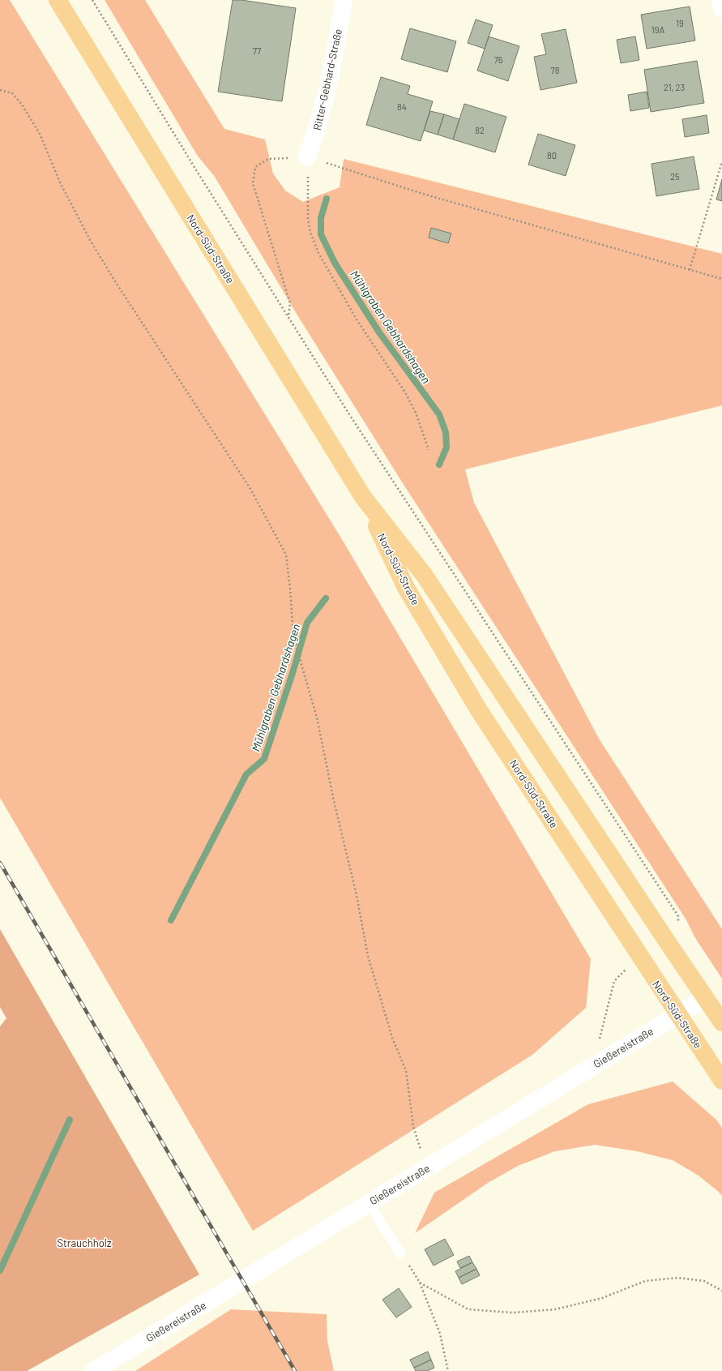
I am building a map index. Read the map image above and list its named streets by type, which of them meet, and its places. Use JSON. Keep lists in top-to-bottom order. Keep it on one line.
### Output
{"streets":{"main road":["Ritter-Gebhard-Straße","Nord-Süd-Straße","Gießereistraße"]},"crossings":[["Nord-Süd-Straße","Gießereistraße"]],"water":["Mühlgraben Gebhardshagen"],"parks":["Strauchholz"],"house_numbers":["19","19A","77","76","78","21, 23","84","82","80","25"]}
